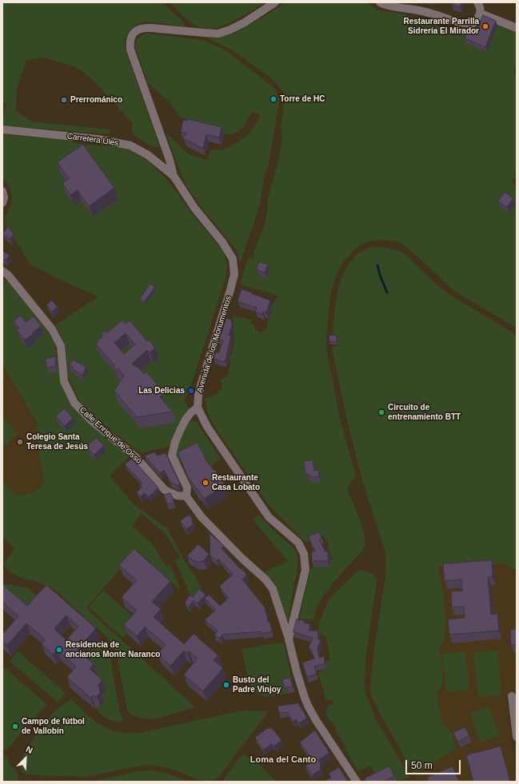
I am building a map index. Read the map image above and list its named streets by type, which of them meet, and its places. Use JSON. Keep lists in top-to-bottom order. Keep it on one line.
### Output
{"streets":{"street":["Carretera Ules","Avenida de los Monumentos","Calle Enrique de Ossó"]},"crossings":[["Carretera Ules","Avenida de los Monumentos"]],"districts":["Loma del Canto"],"places":["Restaurante Parrilla Sidrería El Mirador","Torre de HC","Prerrománico","Las Delicias","Circuito de entrenamiento BTT","Colegio Santa Teresa de Jesús","Restaurante Casa Lobato","Residencia de ancianos Monte Naranco","Busto del Padre Vinjoy","Campo de fútbol de Vallobín"],"scale_bar":"50 m","north":"top right"}
